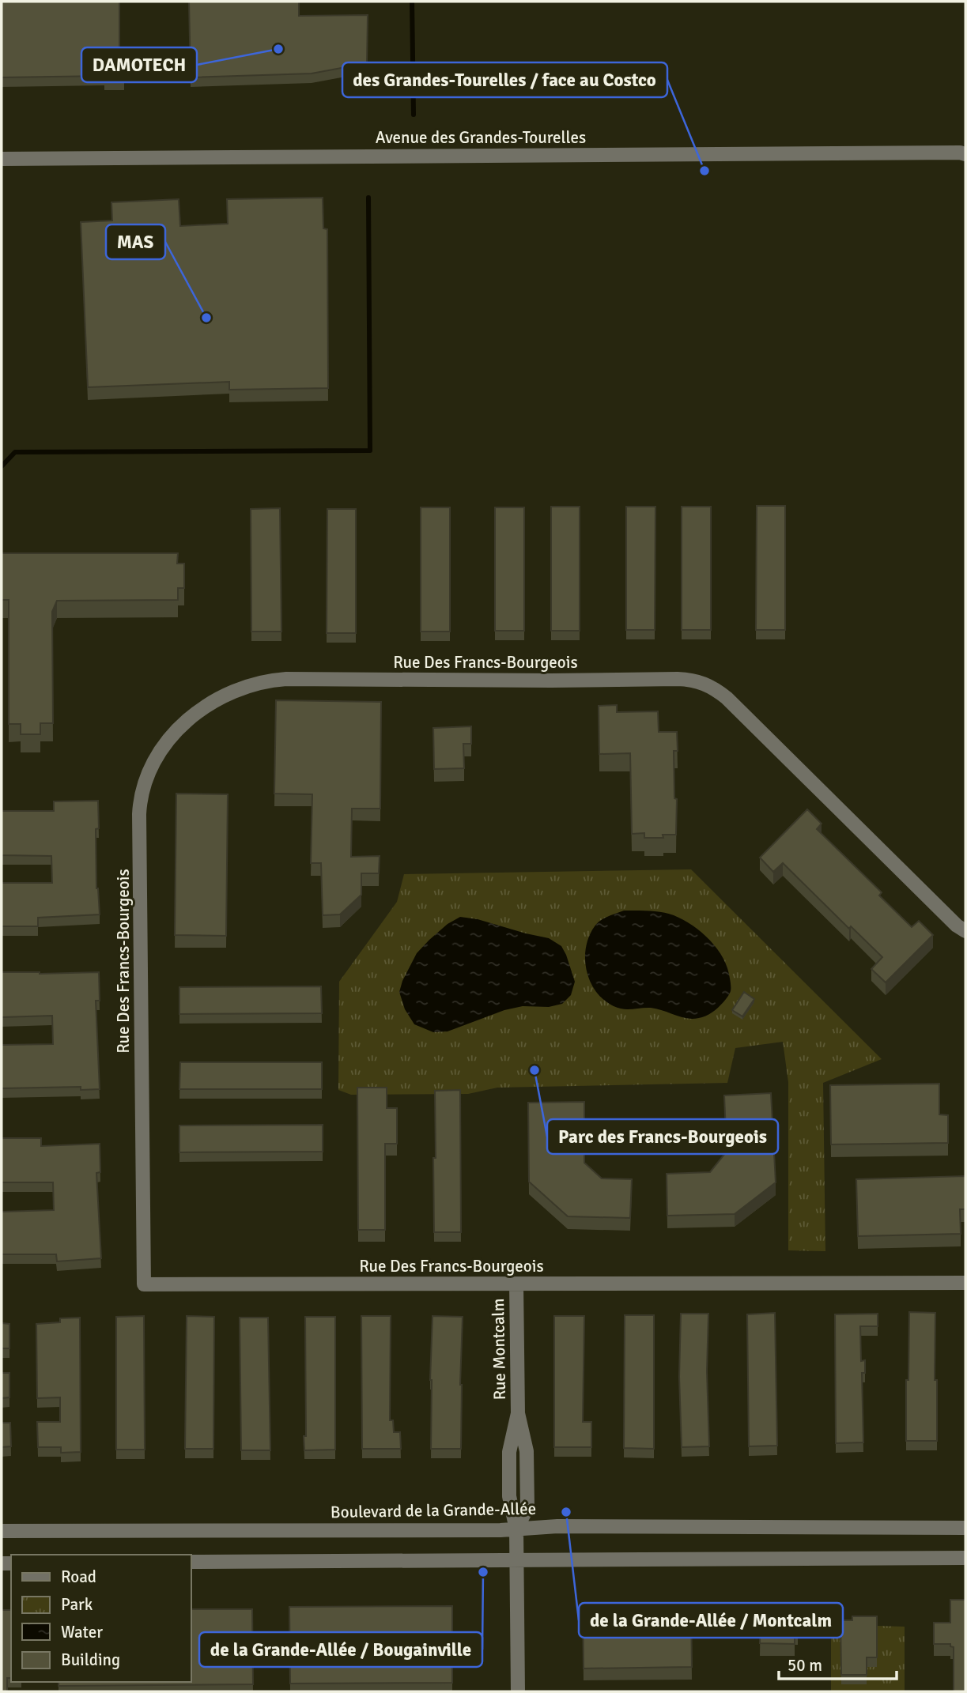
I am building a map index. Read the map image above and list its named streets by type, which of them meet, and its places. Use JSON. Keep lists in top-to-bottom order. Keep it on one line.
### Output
{"streets":{"street":["Avenue des Grandes-Tourelles","Rue Des Francs-Bourgeois","Rue Montcalm","Boulevard de la Grande-Allée"]},"crossings":[["Rue Des Francs-Bourgeois","Rue Montcalm"],["Rue Montcalm","Boulevard de la Grande-Allée"]],"places":["DAMOTECH","des Grandes-Tourelles / face au Costco","MAS","Parc des Francs-Bourgeois","de la Grande-Allée / Montcalm","de la Grande-Allée / Bougainville"],"legend":["Road","Park","Water","Building"],"scale_bar":"50 m"}
